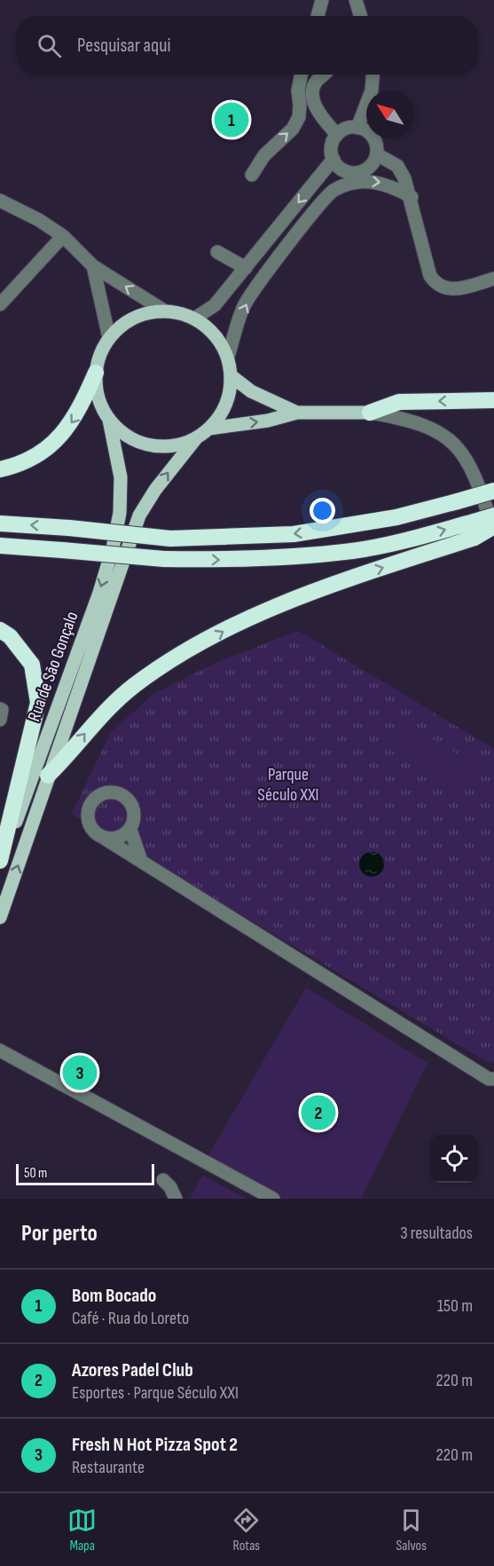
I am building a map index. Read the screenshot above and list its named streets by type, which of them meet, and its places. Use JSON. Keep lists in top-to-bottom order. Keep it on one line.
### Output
{"streets":{"main road":["Rua de São Gonçalo"]},"parks":["Parque Século XXI"],"scale_bar":"50 m","north":"top left","page":{"search":"Pesquisar aqui","pins":["1","3","2"],"scale":"50 m","heading":["Por perto","3 resultados"],"list":[{"mark":"1","name":"Bom Bocado","note":"Café · Rua do Loreto","value":"150 m"},{"mark":"2","name":"Azores Padel Club","note":"Esportes · Parque Século XXI","value":"220 m"},{"mark":"3","name":"Fresh N Hot Pizza Spot 2","note":"Restaurante","value":"220 m"}],"nav":["Mapa","Rotas","Salvos"]}}
